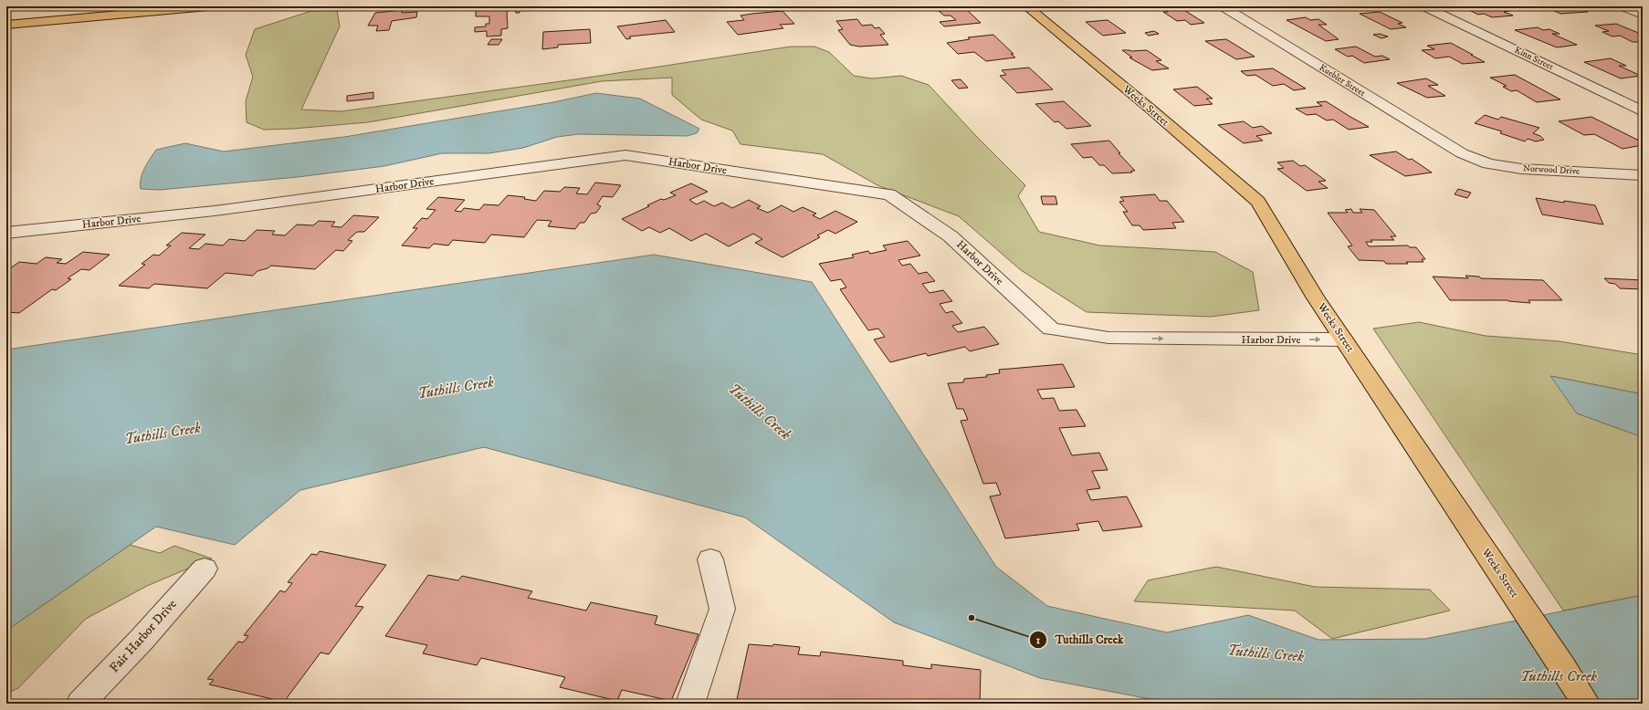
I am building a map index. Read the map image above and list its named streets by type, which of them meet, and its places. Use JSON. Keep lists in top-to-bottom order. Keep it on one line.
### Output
{"streets":{"main road":["Weeks Street"],"street":["Kinn Street","Kuebler Street","Harbor Drive","Norwood Drive","Fair Harbor Drive"]},"crossings":[["Kuebler Street","Norwood Drive"],["Weeks Street","Harbor Drive"]],"one_way":["Harbor Drive"],"water":["Tuthills Creek"],"places":["Tuthills Creek"]}
